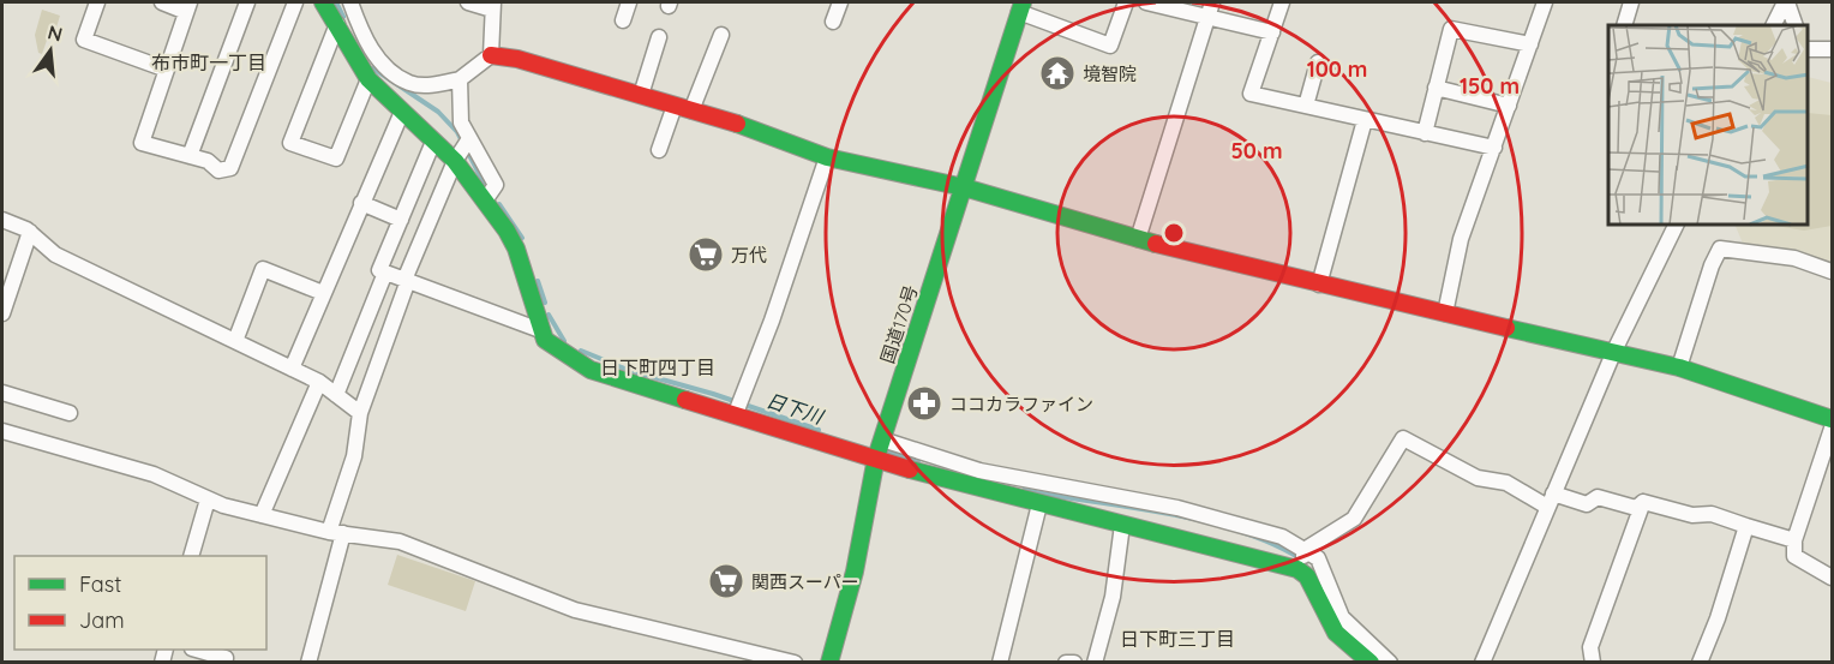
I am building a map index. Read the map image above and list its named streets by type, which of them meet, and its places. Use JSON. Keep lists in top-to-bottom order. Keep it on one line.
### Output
{"streets":{"main road":["国道170号"]},"districts":["布市町一丁目","日下町四丁目","日下町三丁目"],"water":["日下川"],"places":{"temple":["境智院"],"supermarket":["万代","関西スーパー"],"pharmacy":["ココカラファイン"]},"legend":["Fast","Jam"],"north":"top","rings":["100 m","150 m","50 m"]}
